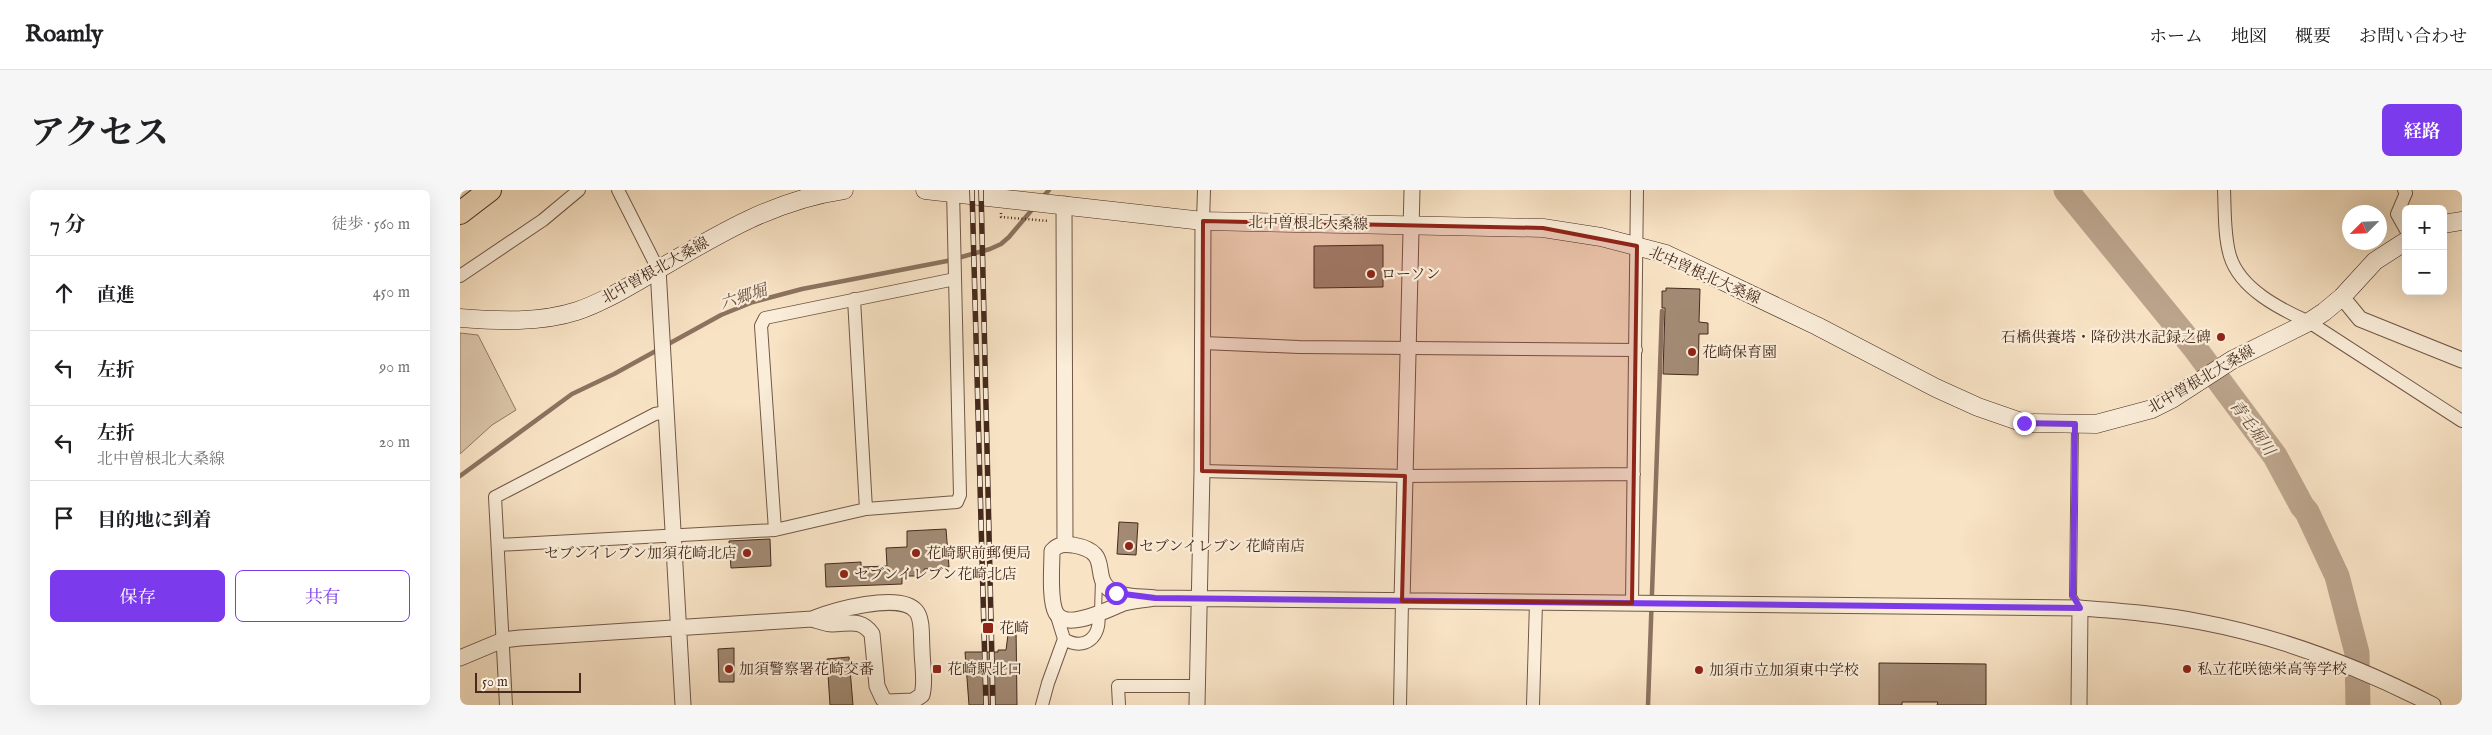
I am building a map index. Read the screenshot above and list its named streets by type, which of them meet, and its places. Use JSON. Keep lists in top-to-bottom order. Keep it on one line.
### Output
{"streets":{"main road":["北中曽根北大桑線"]},"water":["六郷堀","青毛堀川"],"places":{"other":["ローソン","石橋供養塔・降砂洪水記録之碑","花崎保育園","セブンイレブン 花崎南店","セブンイレブン加須花崎北店","花崎駅前郵便局","セブンイレブン花崎北店","加須警察署花崎交番","私立花咲徳栄高等学校","加須市立加須東中学校"],"transit":["花崎","花崎駅北口"]},"scale_bar":"50 m","north":"bottom left","page":{"header":"Roamly","nav":["ホーム","地図","概要","お問い合わせ"],"title":"アクセス","buttons":["経路",["保存","共有"]],"heading":["7 分","徒歩 · 560 m"],"map_buttons":["+","−"],"list":[["直進","450 m"],["左折","90 m"],["左折","北中曽根北大桑線","20 m"],"目的地に到着"],"scale":"50 m"}}
